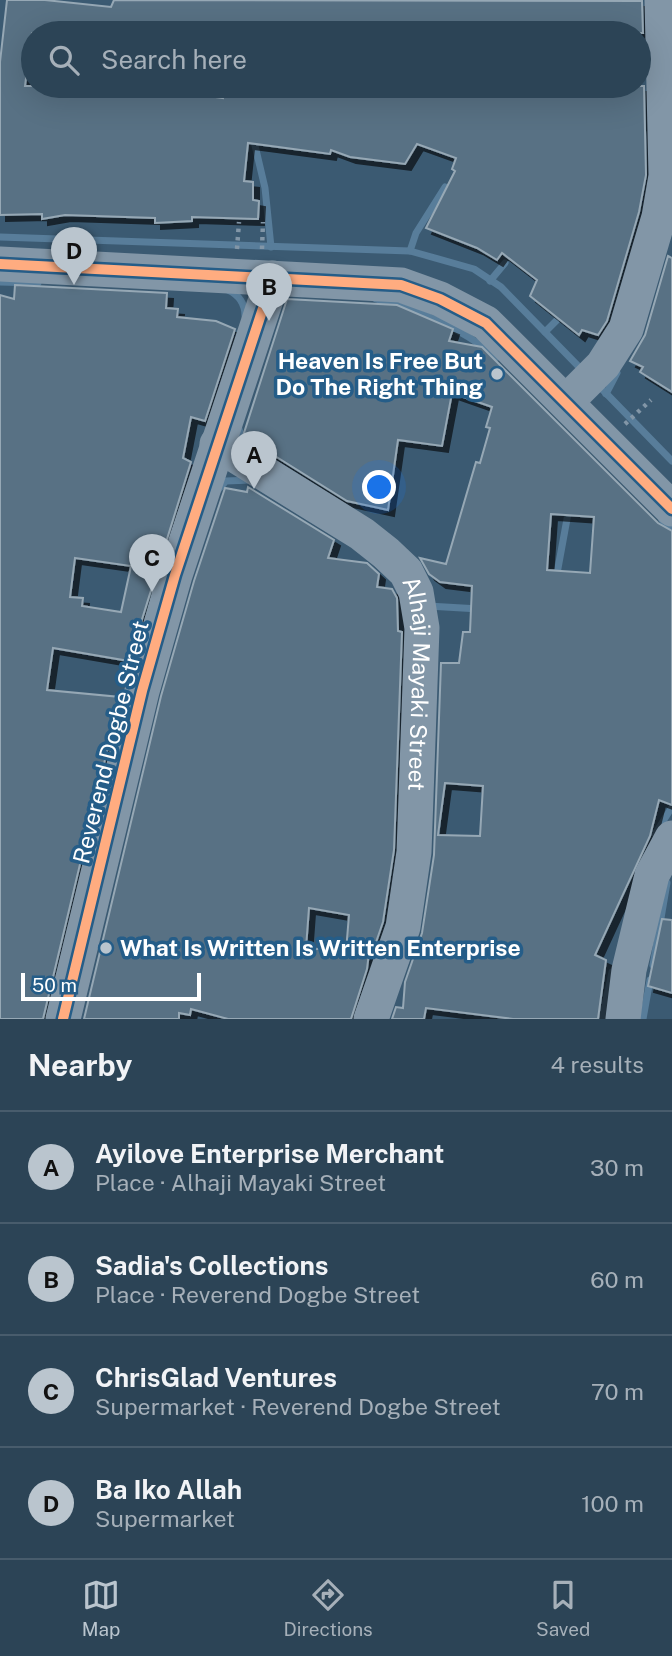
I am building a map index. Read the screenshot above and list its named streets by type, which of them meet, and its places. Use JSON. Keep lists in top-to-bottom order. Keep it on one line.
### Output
{"streets":{"street":["Alhaji Mayaki Street","Reverend Dogbe Street"]},"crossings":[["Alhaji Mayaki Street","Reverend Dogbe Street"]],"places":["Heaven Is Free But Do The Right Thing","What Is Written Is Written Enterprise"],"scale_bar":"50 m","page":{"search":"Search here","pins":["D","B","A","C"],"scale":"50 m","heading":["Nearby","4 results"],"list":[{"mark":"A","name":"Ayilove Enterprise Merchant","note":"Place · Alhaji Mayaki Street","value":"30 m"},{"mark":"B","name":"Sadia's Collections","note":"Place · Reverend Dogbe Street","value":"60 m"},{"mark":"C","name":"ChrisGlad Ventures","note":"Supermarket · Reverend Dogbe Street","value":"70 m"},{"mark":"D","name":"Ba Iko Allah","note":"Supermarket","value":"100 m"}],"nav":["Map","Directions","Saved"]}}
